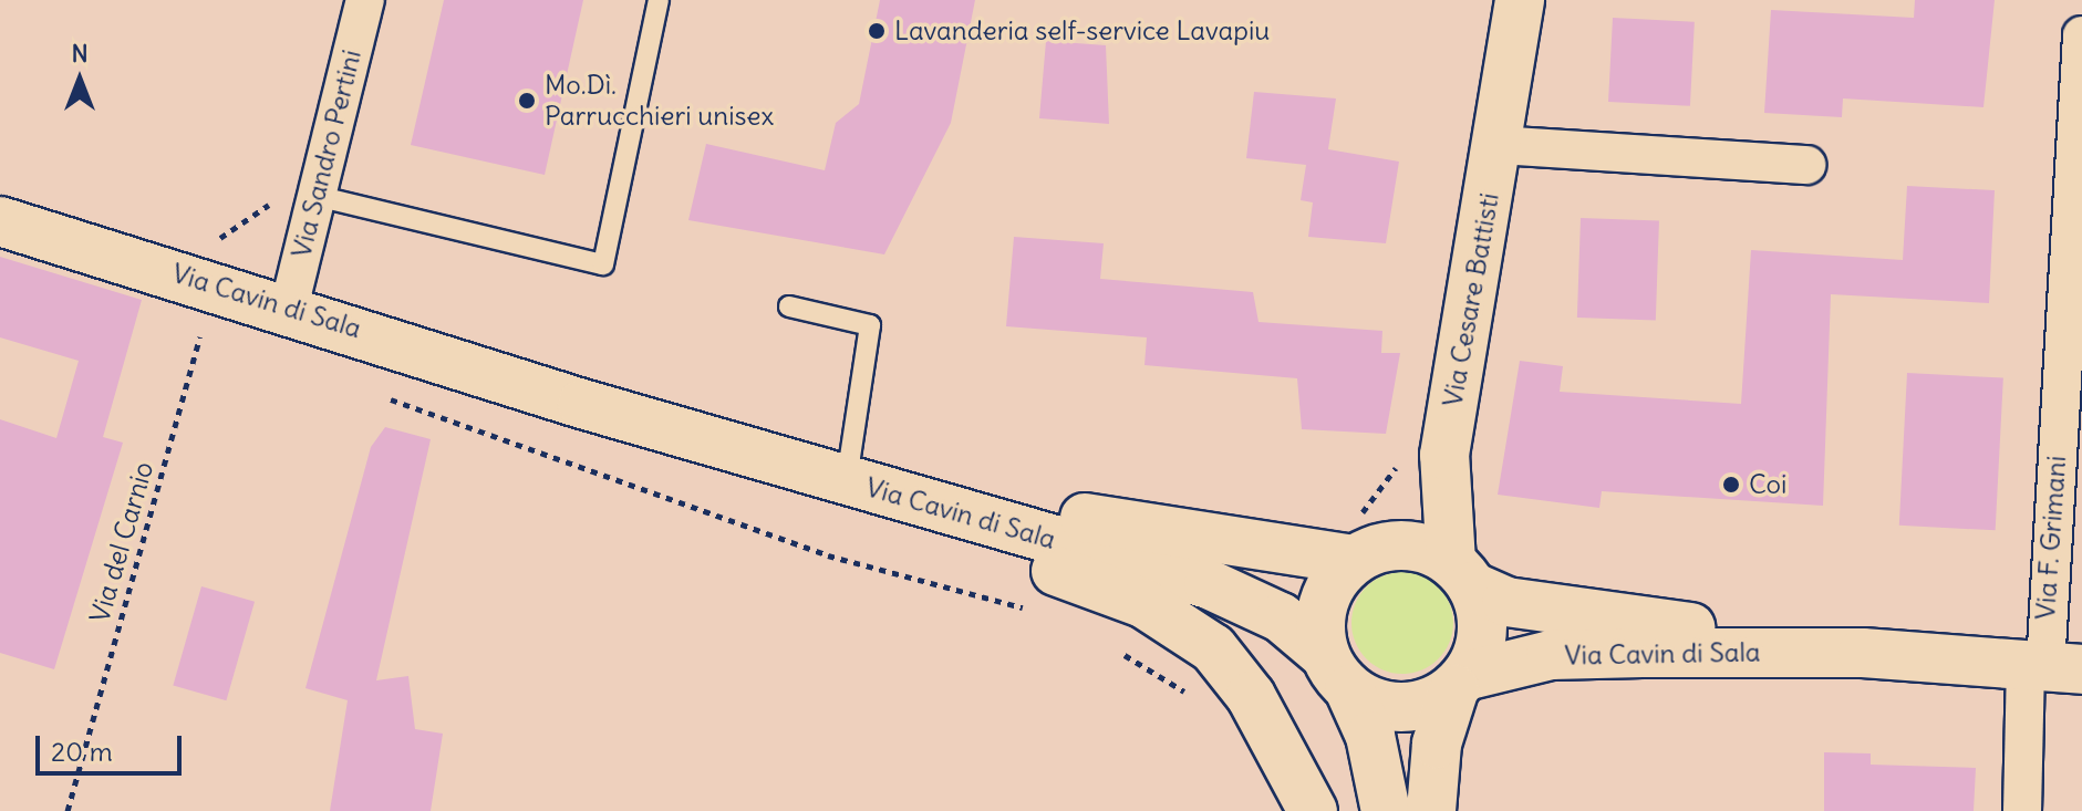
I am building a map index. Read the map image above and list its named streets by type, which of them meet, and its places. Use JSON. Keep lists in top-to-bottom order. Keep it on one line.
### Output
{"streets":{"main road":["Via Cesare Battisti","Via Cavin di Sala"],"street":["Via Sandro Pertini","Via F. Grimani"],"path":["Via del Carnio"]},"crossings":[["Via Sandro Pertini","Via Cavin di Sala"],["Via Cesare Battisti","Via Cavin di Sala"],["Via Cavin di Sala","Via F. Grimani"],["Via Cavin di Sala","Via del Carnio"]],"places":["Lavanderia self-service Lavapiu","Mo.Dì. Parrucchieri unisex","Coi"],"scale_bar":"20 m","north":"top"}
